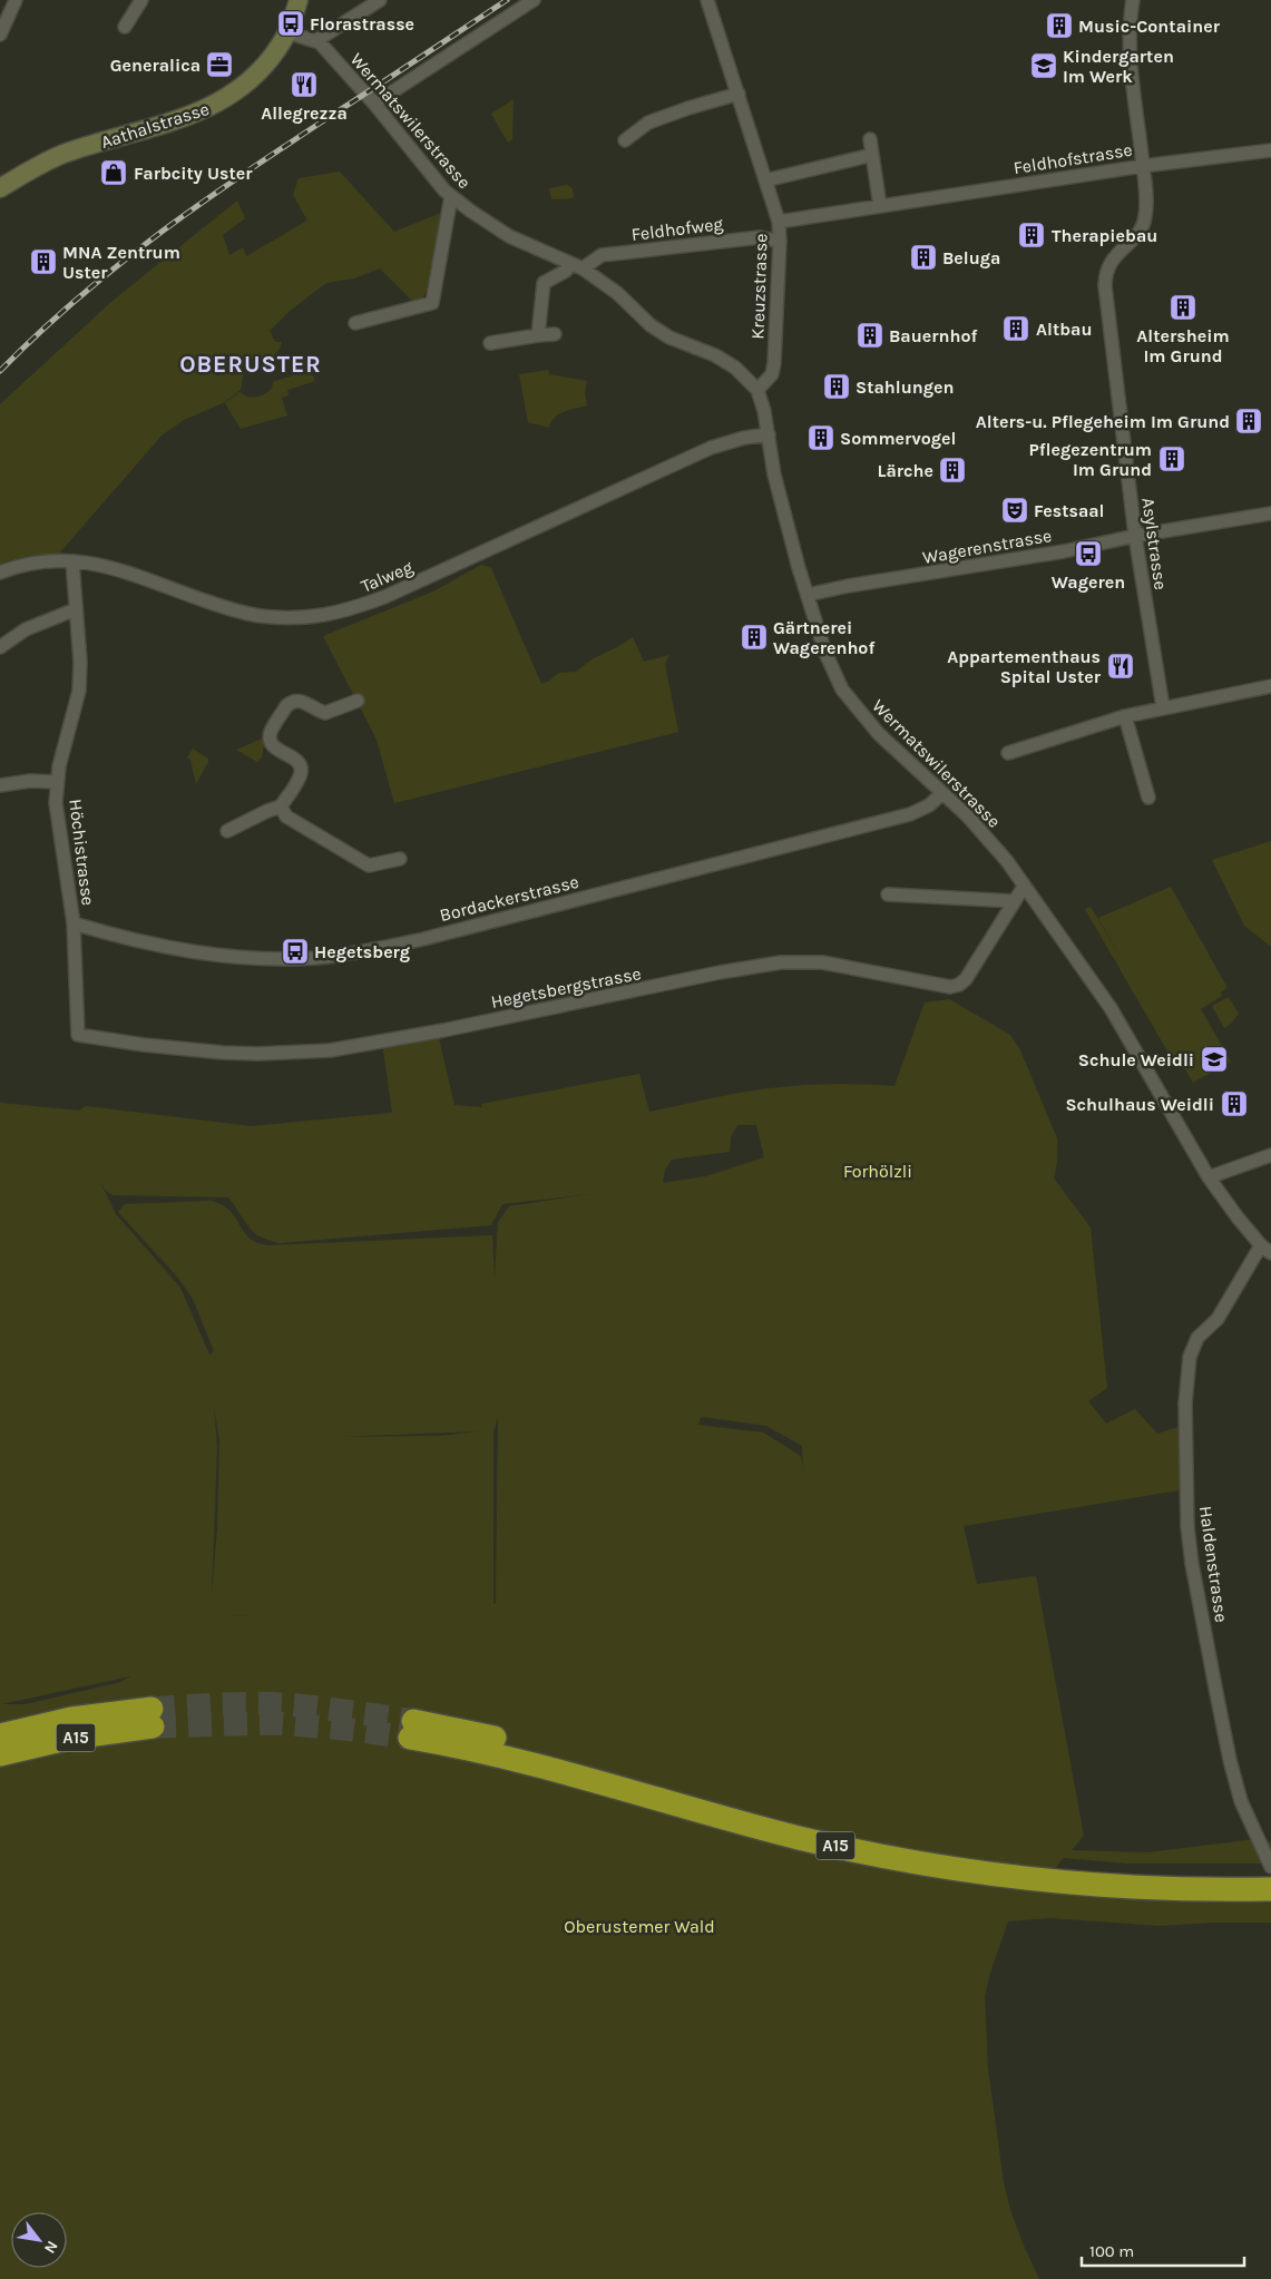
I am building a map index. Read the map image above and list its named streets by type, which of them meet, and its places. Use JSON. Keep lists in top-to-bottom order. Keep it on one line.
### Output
{"streets":{"highway":["A15"],"main road":["Aathalstrasse"],"street":["Wermatswilerstrasse","Feldhofstrasse","Feldhofweg","Kreuzstrasse","Asylstrasse","Wagerenstrasse","Talweg","Höchistrasse","Bordackerstrasse","Hegetsbergstrasse","Haldenstrasse"]},"crossings":[["Wermatswilerstrasse","Feldhofweg"],["Wermatswilerstrasse","Kreuzstrasse"],["Wermatswilerstrasse","Wagerenstrasse"],["Wermatswilerstrasse","Talweg"],["Wermatswilerstrasse","Bordackerstrasse"],["Wermatswilerstrasse","Hegetsbergstrasse"],["Wermatswilerstrasse","Haldenstrasse"],["Feldhofstrasse","Kreuzstrasse"],["Feldhofstrasse","Asylstrasse"],["Feldhofweg","Kreuzstrasse"],["Asylstrasse","Wagerenstrasse"],["Talweg","Höchistrasse"],["Höchistrasse","Bordackerstrasse"],["Höchistrasse","Hegetsbergstrasse"],["Haldenstrasse","A15"]],"districts":["OBERUSTER"],"parks":["Forhölzli","Oberustemer Wald"],"places":{"bus stop":["Florastrasse","Wageren","Hegetsberg"],"building":["Music-Container","Therapiebau","Beluga","MNA Zentrum Uster","Altersheim Im Grund","Altbau","Bauernhof","Stahlungen","Alters-u. Pflegeheim Im Grund","Sommervogel","Pflegezentrum Im Grund","Lärche","Gärtnerei Wagerenhof","Schulhaus Weidli"],"office":["Generalica"],"school or university":["Kindergarten Im Werk","Schule Weidli"],"restaurant":["Allegrezza","Appartementhaus Spital Uster"],"shop":["Farbcity Uster"],"theatre":["Festsaal"]},"scale_bar":"100 m","north":"bottom right"}
